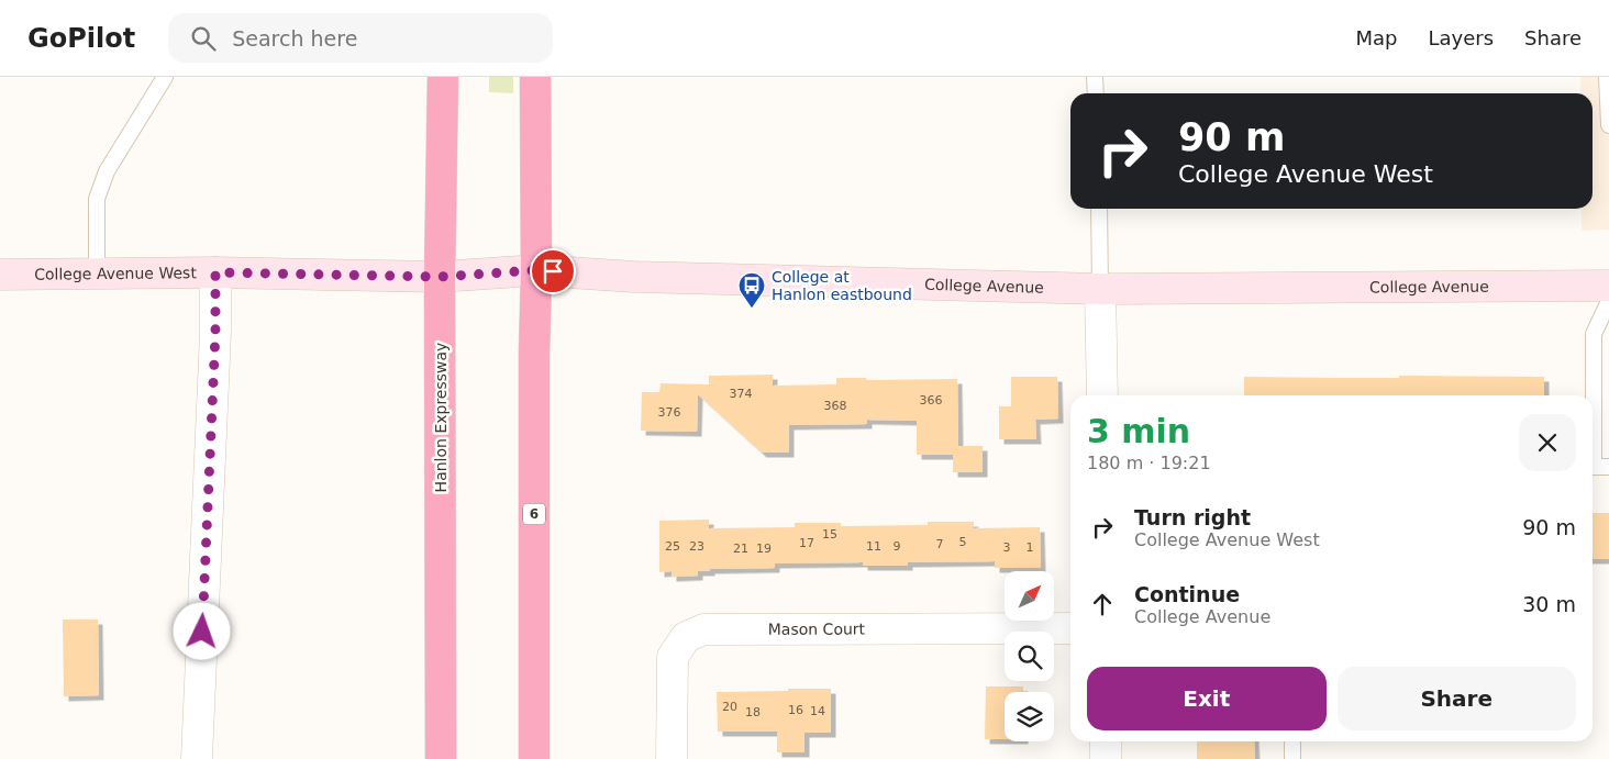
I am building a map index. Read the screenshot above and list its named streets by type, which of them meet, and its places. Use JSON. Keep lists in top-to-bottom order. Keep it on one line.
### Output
{"streets":{"highway":["Hanlon Expressway","6"],"main road":["College Avenue West","College Avenue"],"street":["Mason Court"]},"crossings":[["College Avenue West","College Avenue"],["College Avenue","Hanlon Expressway"],["College Avenue","6"]],"places":{"bus stop":["College at Hanlon eastbound"]},"house_numbers":["374","366","368","376","15","5","17","7","25","23","11","9","3","1","21","19","20","16","14","18"],"north":"top right","page":{"header":"GoPilot","search":"Search here","nav":["Map","Layers","Share"],"turn":["90 m","College Avenue West"],"heading":["3 min","180 m · 19:21"],"list":[{"name":"Turn right","note":"College Avenue West","value":"90 m"},{"name":"Continue","note":"College Avenue","value":"30 m"}],"buttons":["Exit","Share"]}}
